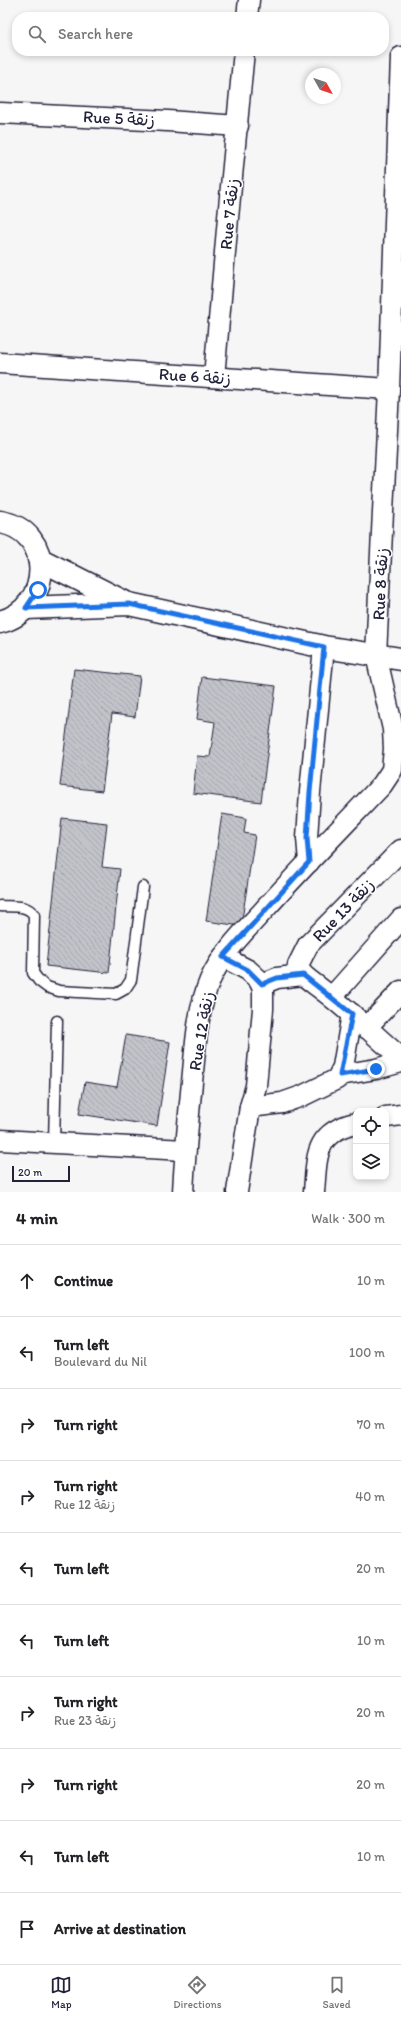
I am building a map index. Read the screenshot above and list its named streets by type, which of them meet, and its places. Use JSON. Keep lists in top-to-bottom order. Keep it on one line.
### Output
{"streets":{"street":["Rue 5 زنقة","Rue 7 زنقة","Rue 6 زنقة","Rue 8 زنقة","Rue 13 زنقة","Rue 12 زنقة"]},"crossings":[["Rue 5 زنقة","Rue 7 زنقة"],["Rue 7 زنقة","Rue 6 زنقة"],["Rue 6 زنقة","Rue 8 زنقة"],["Rue 8 زنقة","Rue 12 زنقة"]],"scale_bar":"20 m","north":"bottom right","page":{"search":"Search here","scale":"20 m","heading":["4 min","Walk · 300 m"],"list":[["Continue","10 m"],["Turn left","Boulevard du Nil","100 m"],["Turn right","70 m"],["Turn right","Rue 12 زنقة","40 m"],["Turn left","20 m"],["Turn left","10 m"],["Turn right","Rue 23 زنقة","20 m"],["Turn right","20 m"],["Turn left","10 m"],"Arrive at destination"],"nav":["Map","Directions","Saved"]}}
